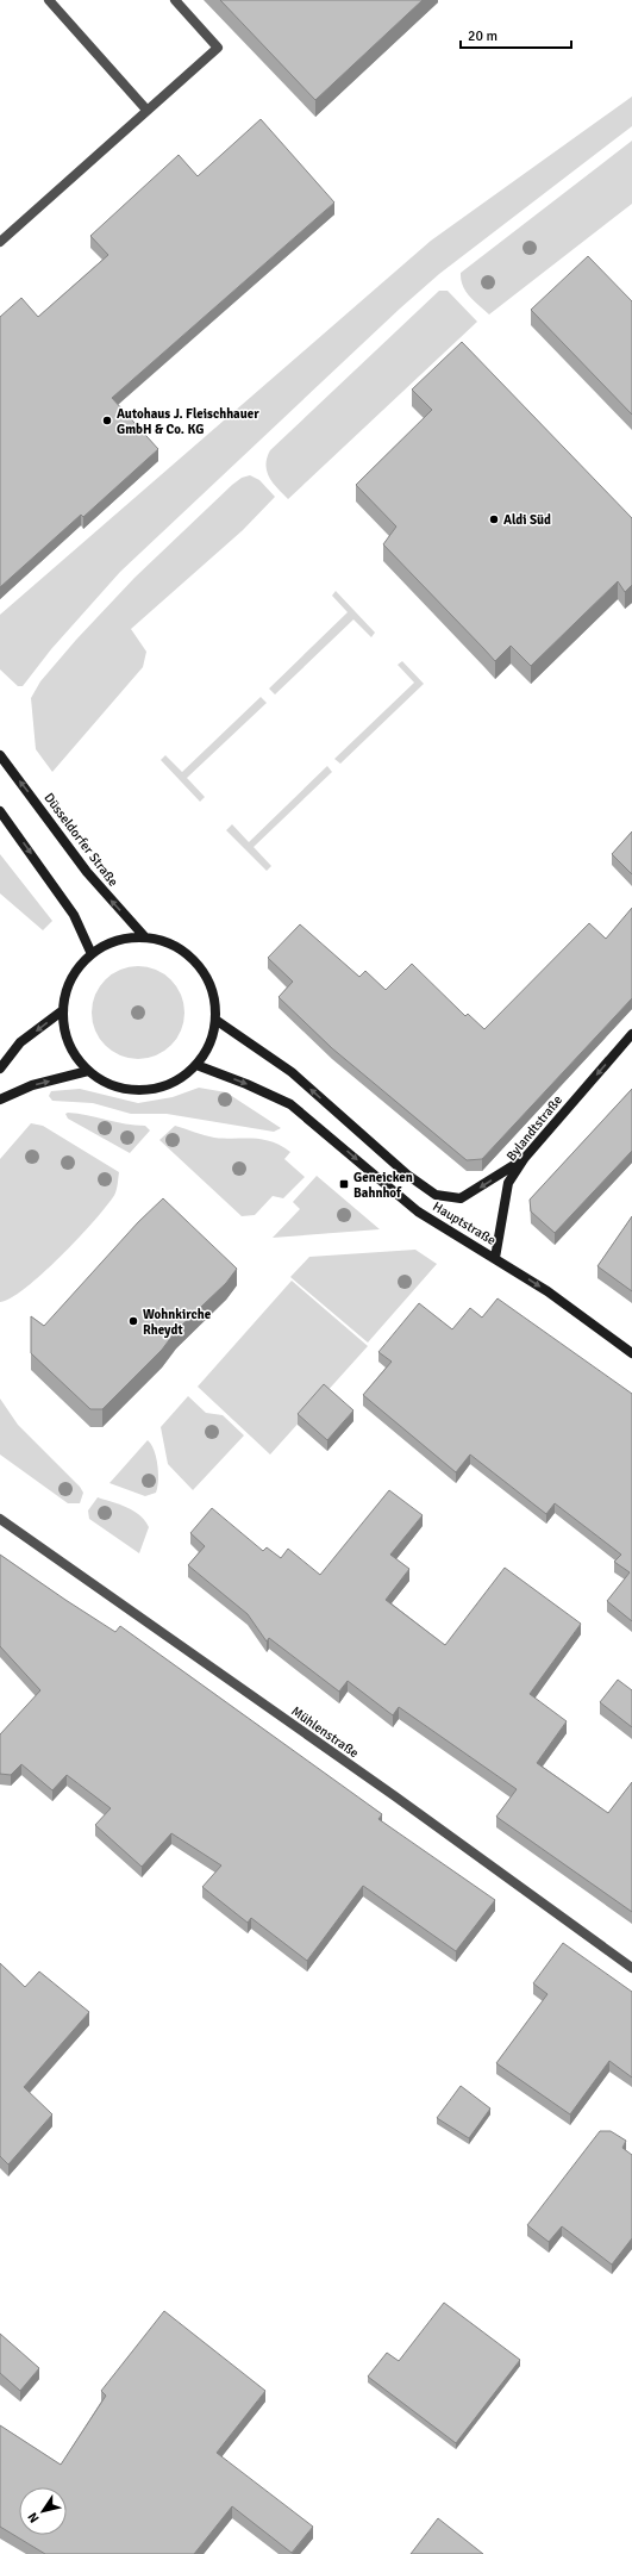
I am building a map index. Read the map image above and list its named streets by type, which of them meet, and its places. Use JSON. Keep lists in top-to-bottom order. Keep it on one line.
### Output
{"streets":{"main road":["Düsseldorfer Straße","Bylandtstraße","Hauptstraße"],"street":["Mühlenstraße"]},"crossings":[["Düsseldorfer Straße","Hauptstraße"],["Bylandtstraße","Hauptstraße"]],"one_way":["Bylandtstraße"],"places":{"other":["Autohaus J. Fleischhauer GmbH & Co. KG","Aldi Süd","Wohnkirche Rheydt"],"transit":["Geneicken Bahnhof"]},"scale_bar":"20 m","north":"bottom left"}
